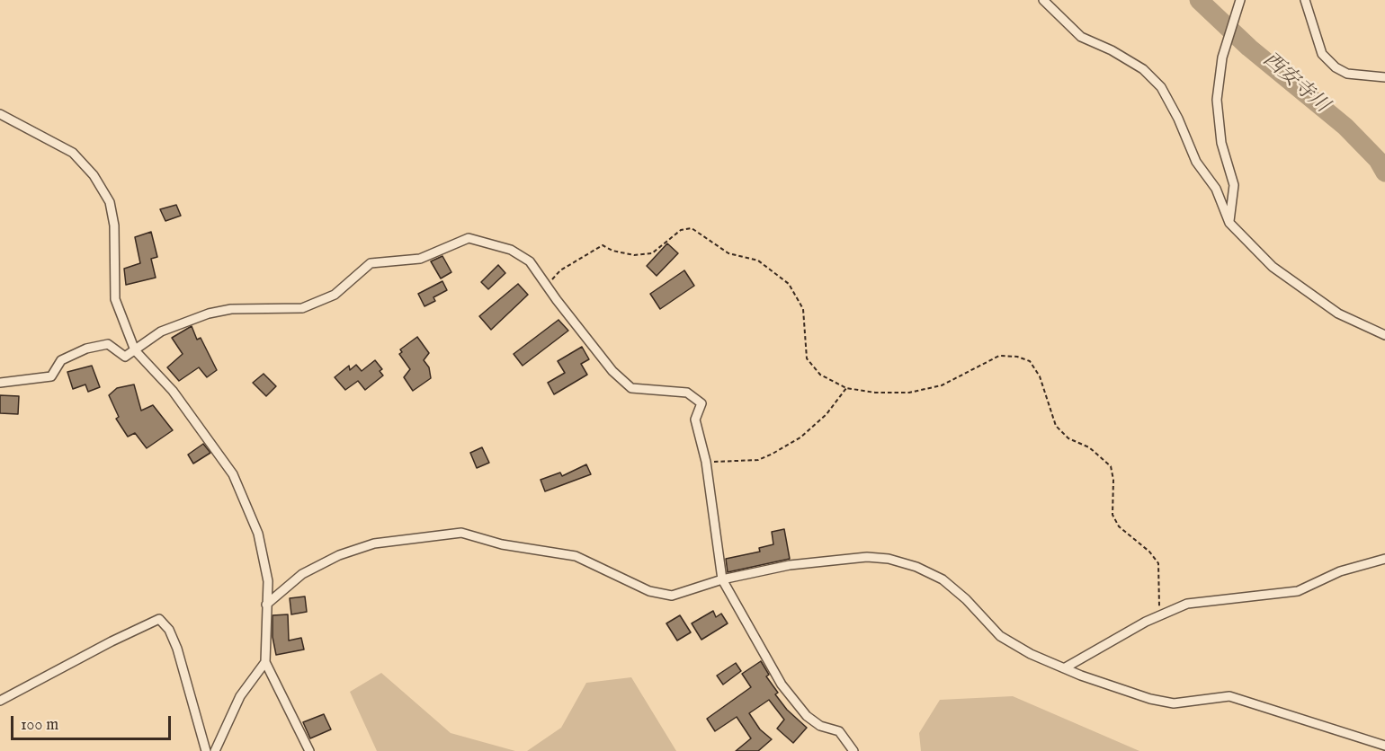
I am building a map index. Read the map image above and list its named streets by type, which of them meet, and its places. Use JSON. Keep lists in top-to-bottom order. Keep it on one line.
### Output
{"water":["西安寺川"],"scale_bar":"100 m"}
